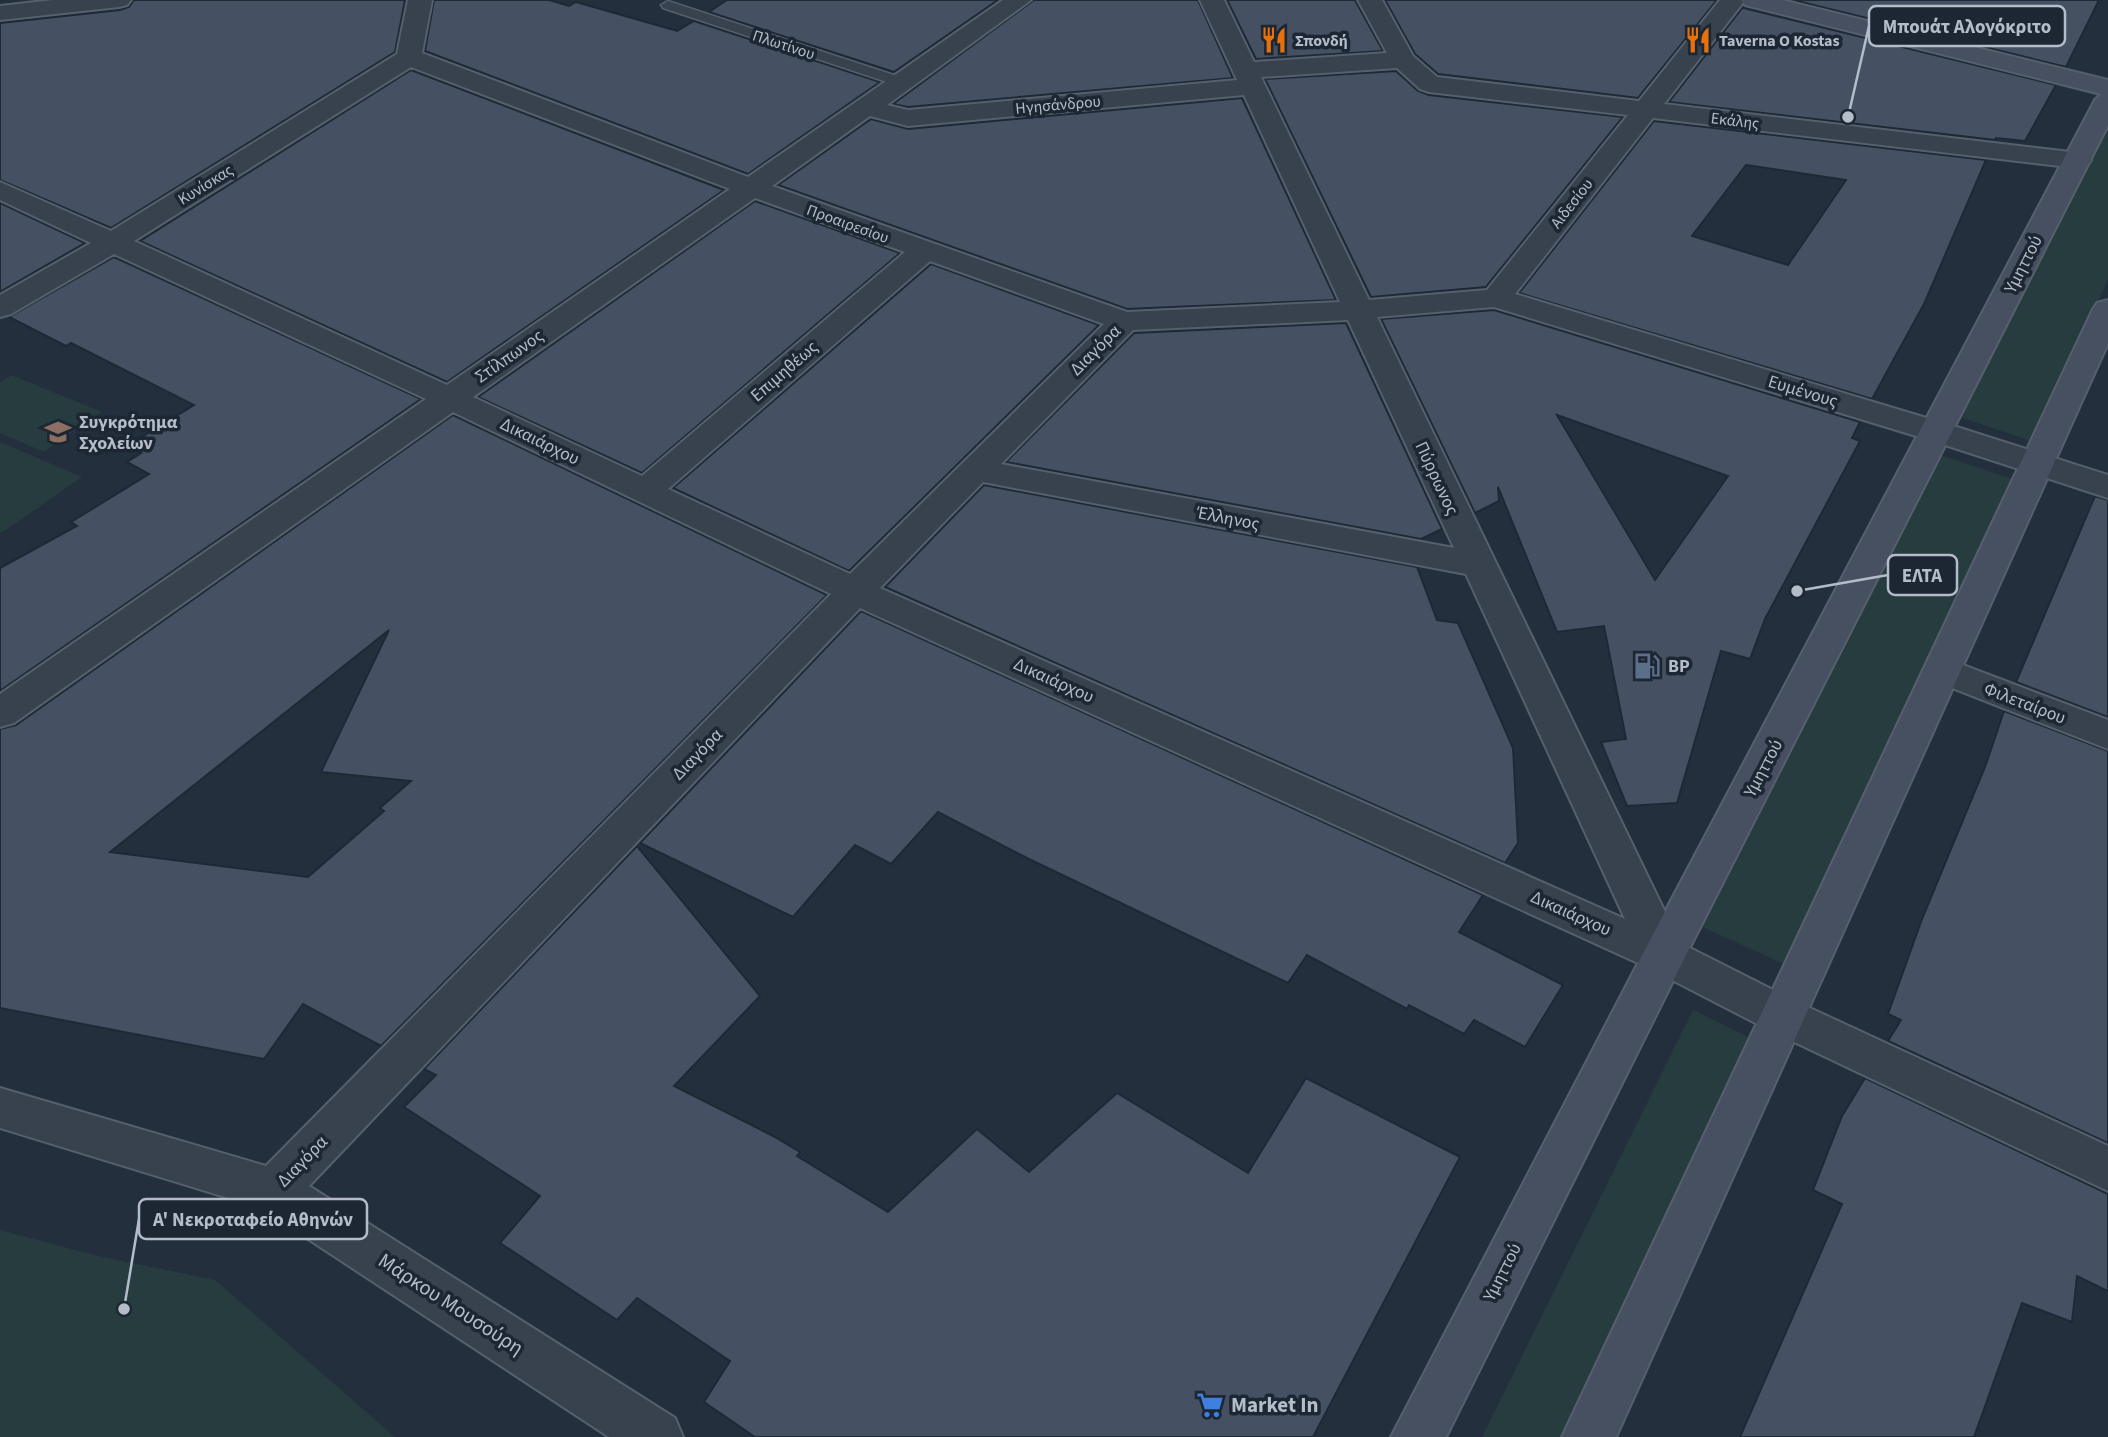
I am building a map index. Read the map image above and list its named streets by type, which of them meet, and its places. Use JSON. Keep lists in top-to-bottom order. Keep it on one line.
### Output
{"streets":{"main road":["Υμηττού"],"street":["Ηγησάνδρου","Εκάλης","Κυνίσκας","Αιδεσίου","Προαιρεσίου","Διαγόρα","Στίλπωνος","Επιμηθέως","Ευμένους","Δικαιάρχου","Πύρρωνος","Έλληνος","Φιλεταίρου","Μάρκου Μουσούρη"],"lane":["Πλωτίνου"]},"crossings":[["Πλωτίνου","Στίλπωνος"],["Ηγησάνδρου","Εκάλης"],["Ηγησάνδρου","Στίλπωνος"],["Ηγησάνδρου","Πύρρωνος"],["Εκάλης","Αιδεσίου"],["Εκάλης","Υμηττού"],["Κυνίσκας","Προαιρεσίου"],["Κυνίσκας","Δικαιάρχου"],["Αιδεσίου","Ευμένους"],["Προαιρεσίου","Διαγόρα"],["Προαιρεσίου","Στίλπωνος"],["Προαιρεσίου","Επιμηθέως"],["Προαιρεσίου","Πύρρωνος"],["Υμηττού","Ευμένους"],["Υμηττού","Δικαιάρχου"],["Υμηττού","Πύρρωνος"],["Διαγόρα","Δικαιάρχου"],["Διαγόρα","Έλληνος"],["Διαγόρα","Μάρκου Μουσούρη"],["Στίλπωνος","Δικαιάρχου"],["Επιμηθέως","Δικαιάρχου"],["Δικαιάρχου","Πύρρωνος"],["Πύρρωνος","Έλληνος"]],"places":{"restaurant":["Σπονδή","Taverna O Kostas"],"other":["Μπουάτ Αλογόκριτο","ΕΛΤΑ","Α' Νεκροταφείο Αθηνών"],"school or university":["Συγκρότημα Σχολείων"],"fuel station":["BP"],"supermarket":["Market In"]}}
